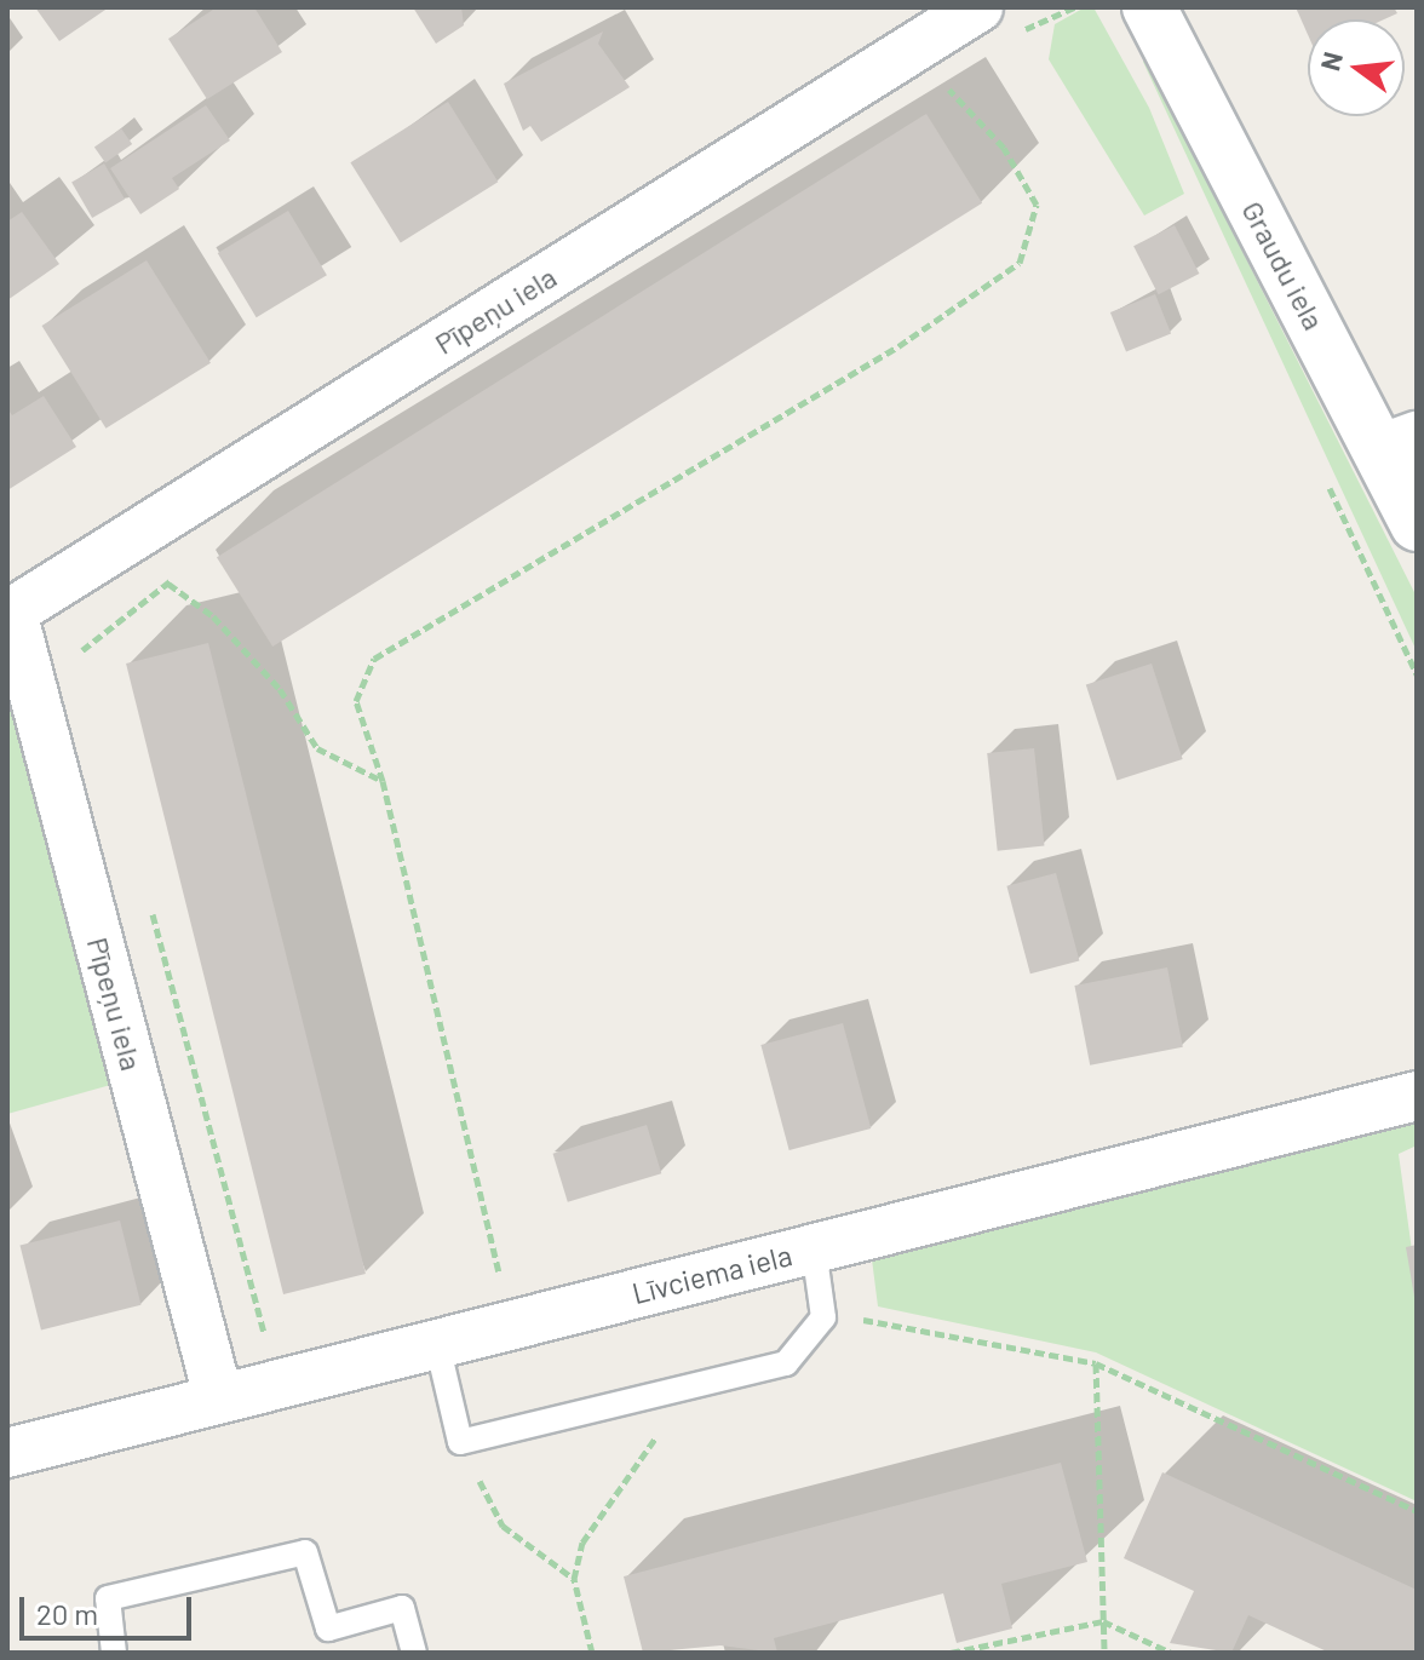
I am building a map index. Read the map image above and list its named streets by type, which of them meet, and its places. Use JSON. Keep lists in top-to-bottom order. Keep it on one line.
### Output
{"streets":{"main road":["Graudu iela"],"street":["Pīpeņu iela","Līvciema iela"]},"crossings":[["Pīpeņu iela","Līvciema iela"]],"scale_bar":"20 m","north":"left"}
